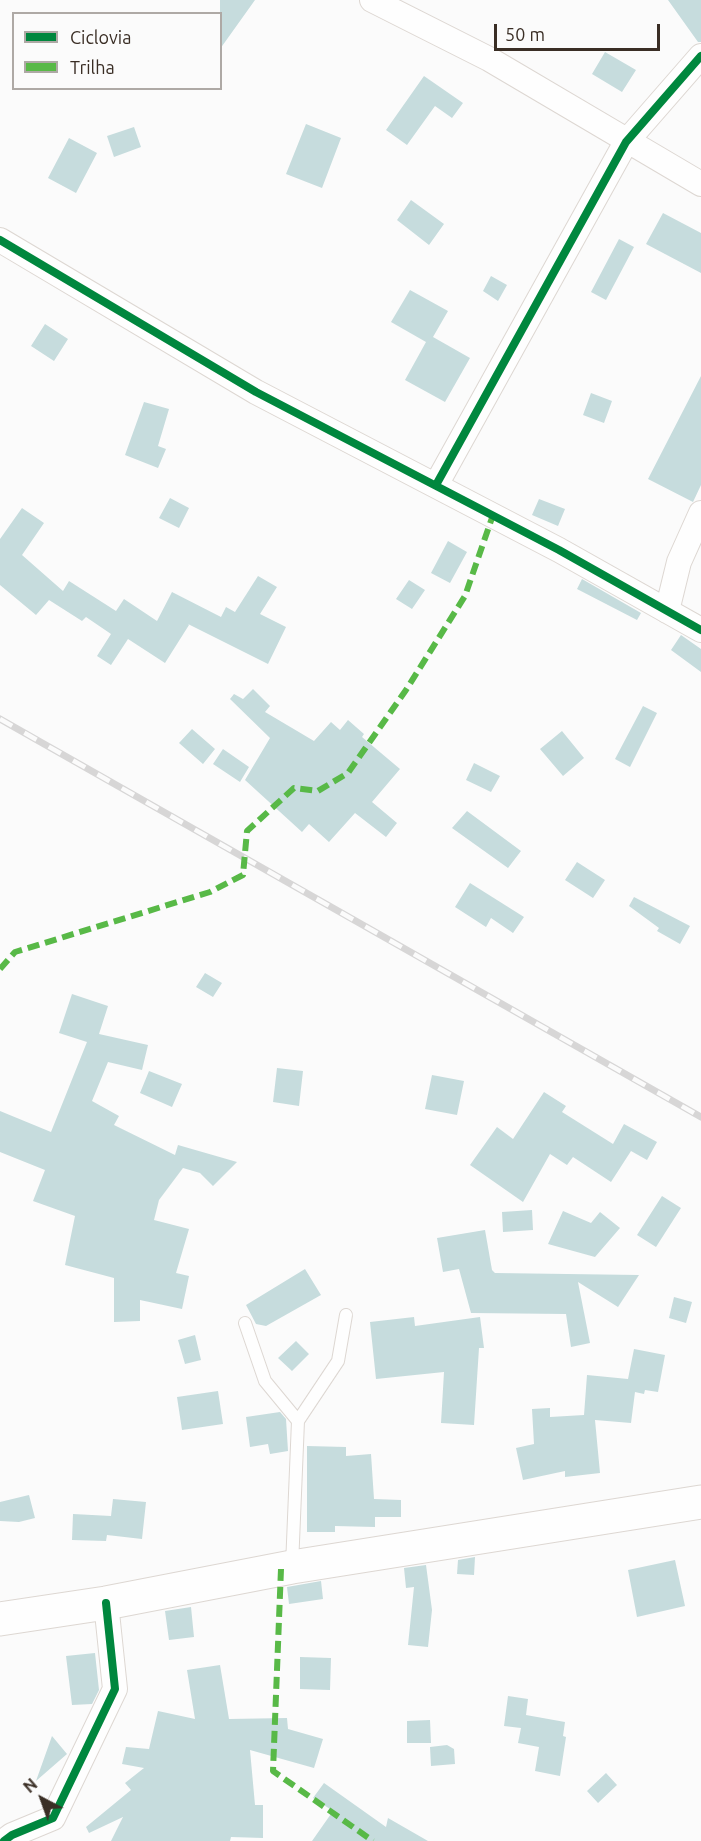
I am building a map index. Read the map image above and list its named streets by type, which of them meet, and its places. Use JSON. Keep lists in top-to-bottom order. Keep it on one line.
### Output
{"legend":["Ciclovia","Trilha"],"scale_bar":"50 m","north":"top left"}
